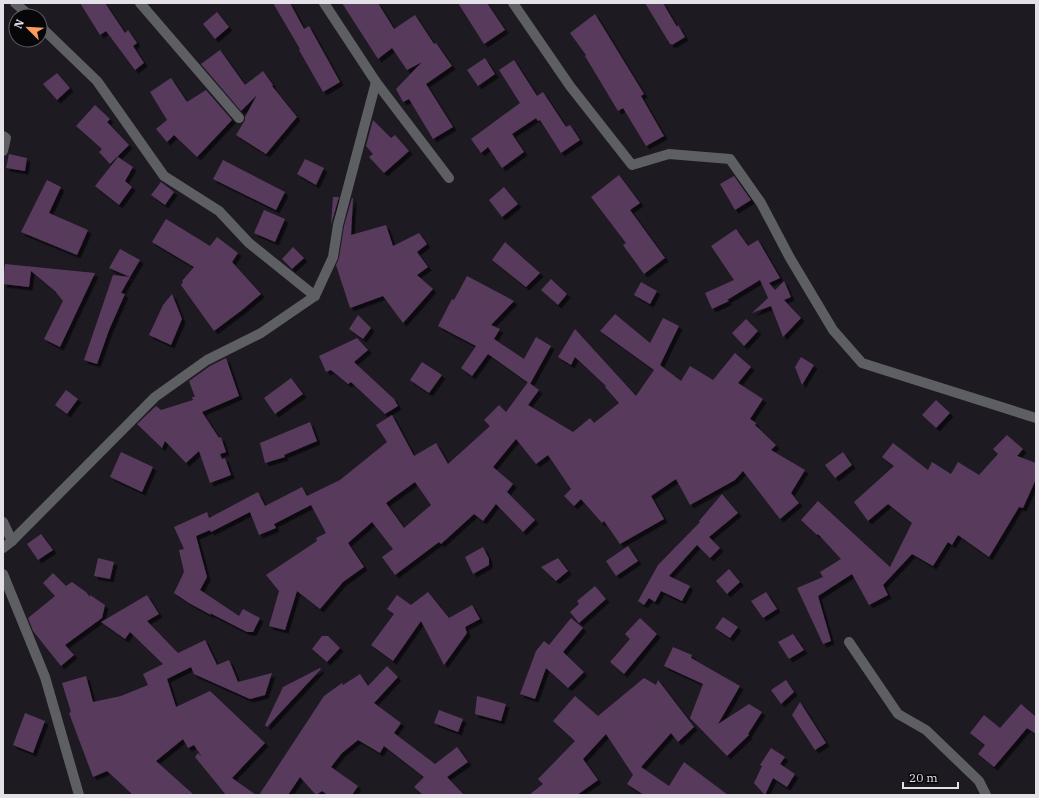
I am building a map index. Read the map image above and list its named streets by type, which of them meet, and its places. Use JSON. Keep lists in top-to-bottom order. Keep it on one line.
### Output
{"scale_bar":"20 m","north":"top left"}
